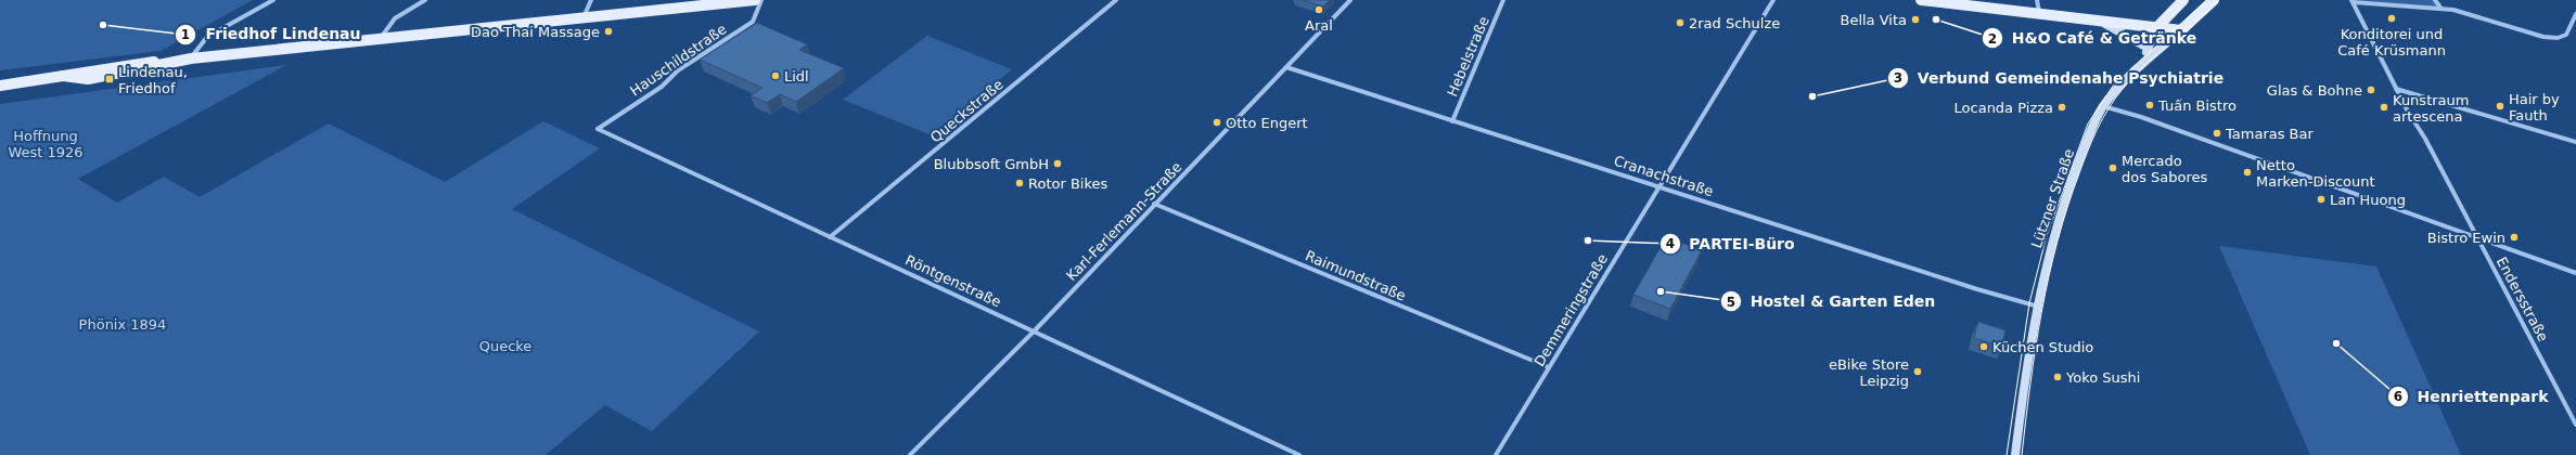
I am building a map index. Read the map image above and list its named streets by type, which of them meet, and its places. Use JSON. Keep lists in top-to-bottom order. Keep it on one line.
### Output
{"streets":{"main road":["Lützner Straße"],"street":["Hebelstraße","Hauschildstraße","Queckstraße","Cranachstraße","Karl-Ferlemann-Straße","Raimundstraße","Röntgenstraße","Endersstraße","Demmeringstraße"]},"crossings":[["Hebelstraße","Cranachstraße"],["Hauschildstraße","Röntgenstraße"],["Queckstraße","Röntgenstraße"],["Cranachstraße","Lützner Straße"],["Cranachstraße","Karl-Ferlemann-Straße"],["Cranachstraße","Demmeringstraße"],["Karl-Ferlemann-Straße","Raimundstraße"],["Karl-Ferlemann-Straße","Röntgenstraße"],["Raimundstraße","Demmeringstraße"]],"parks":["Hoffnung West 1926","Phönix 1894","Quecke"],"places":{"other":["Aral","Konditorei und Café Krüsmann","Bella Vita","H&O Café & Getränke","2rad Schulze","Friedhof Lindenau","Dao Thai Massage","Lidl","Glas & Bohne","Verbund Gemeindenahe Psychiatrie","Tuấn Bistro","Hair by Fauth","Locanda Pizza","Kunstraum artescena","Otto Engert","Tamaras Bar","Blubbsoft GmbH","Mercado dos Sabores","Netto Marken-Discount","Rotor Bikes","Lan Huong","Bistro Ewin","PARTEI-Büro","Hostel & Garten Eden","Henriettenpark","Küchen Studio","eBike Store Leipzig","Yoko Sushi"],"transit":["Lindenau, Friedhof"]}}
